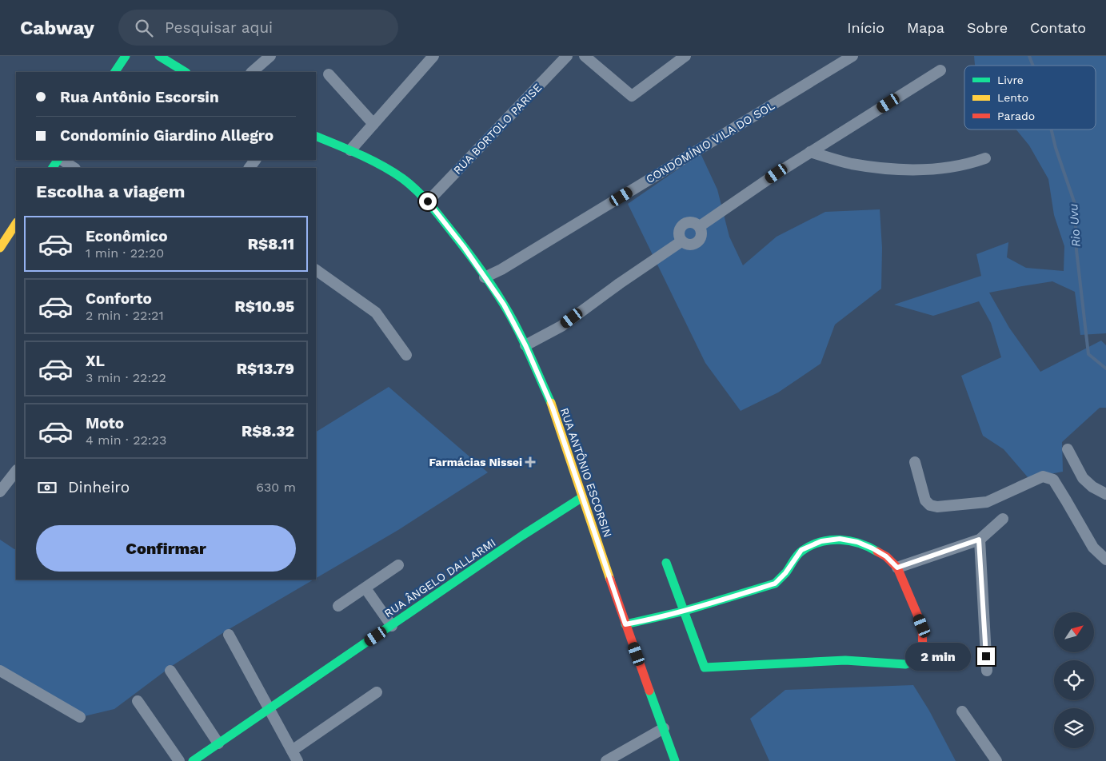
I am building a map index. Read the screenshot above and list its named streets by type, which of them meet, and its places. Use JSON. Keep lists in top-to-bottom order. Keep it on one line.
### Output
{"streets":{"street":["RUA BORTOLO PARISE","CONDOMÍNIO VILA DO SOL","RUA ANTÔNIO ESCORSIN","RUA ÂNGELO DALLARMI"]},"crossings":[["RUA BORTOLO PARISE","RUA ANTÔNIO ESCORSIN"],["CONDOMÍNIO VILA DO SOL","RUA ANTÔNIO ESCORSIN"],["RUA ANTÔNIO ESCORSIN","RUA ÂNGELO DALLARMI"]],"water":["Rio Uvu"],"places":{"health":["Farmácias Nissei"]},"legend":["Livre","Lento","Parado"],"north":"top right","page":{"header":"Cabway","search":"Pesquisar aqui","nav":["Início","Mapa","Sobre","Contato"],"banner":["Rua Antônio Escorsin","Condomínio Giardino Allegro"],"heading":"Escolha a viagem","list":[{"name":"Econômico","note":"1 min · 22:20","value":"R$8.11"},{"name":"Conforto","note":"2 min · 22:21","value":"R$10.95"},{"name":"XL","note":"3 min · 22:22","value":"R$13.79"},{"name":"Moto","note":"4 min · 22:23","value":"R$8.32"}],"pay":["Dinheiro","630 m"],"buttons":"Confirmar","bubble":"2 min"}}
